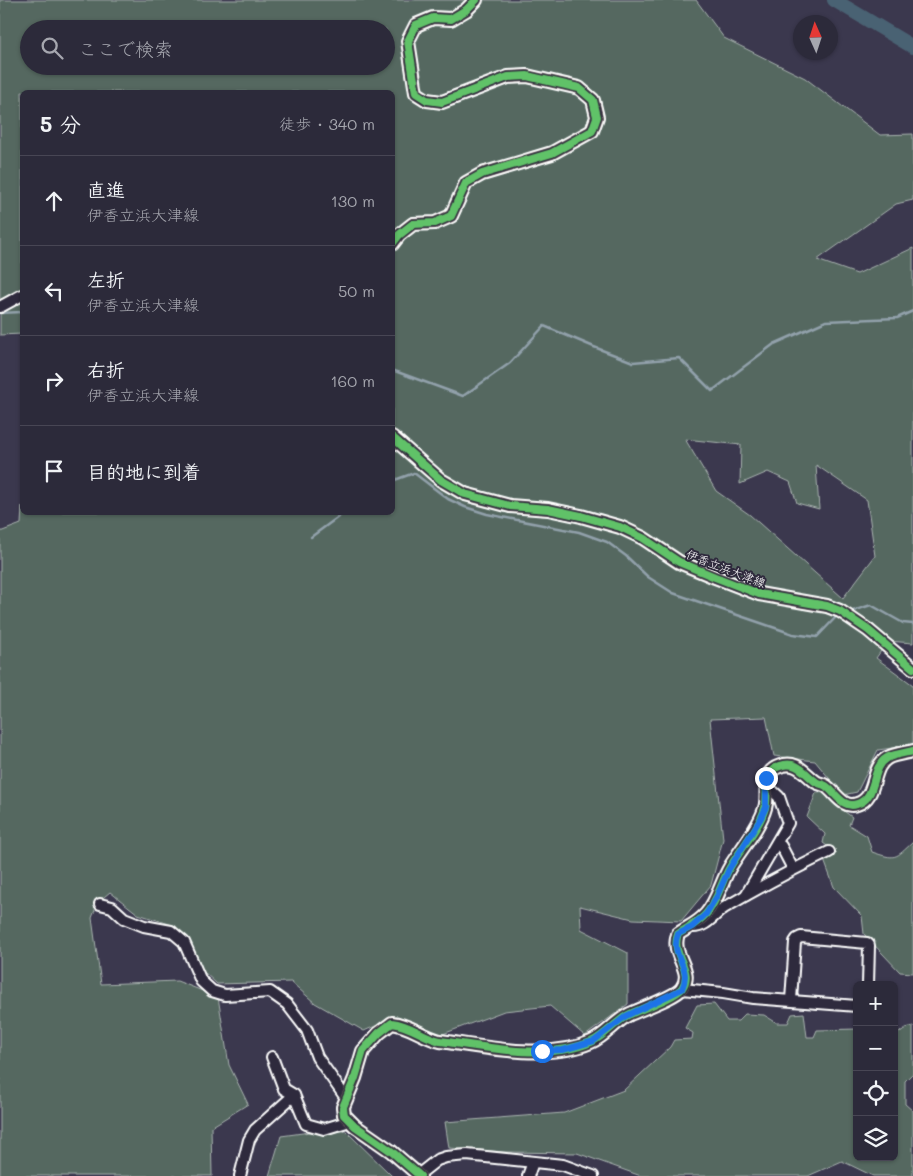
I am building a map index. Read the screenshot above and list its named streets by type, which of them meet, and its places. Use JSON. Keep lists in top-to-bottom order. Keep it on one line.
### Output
{"streets":{"main road":["伊香立浜大津線"]},"north":"top","page":{"search":"ここで検索","heading":["5 分","徒歩 · 340 m"],"list":[["直進","伊香立浜大津線","130 m"],["左折","伊香立浜大津線","50 m"],["右折","伊香立浜大津線","160 m"],"目的地に到着"],"map_buttons":["+","−"]}}
